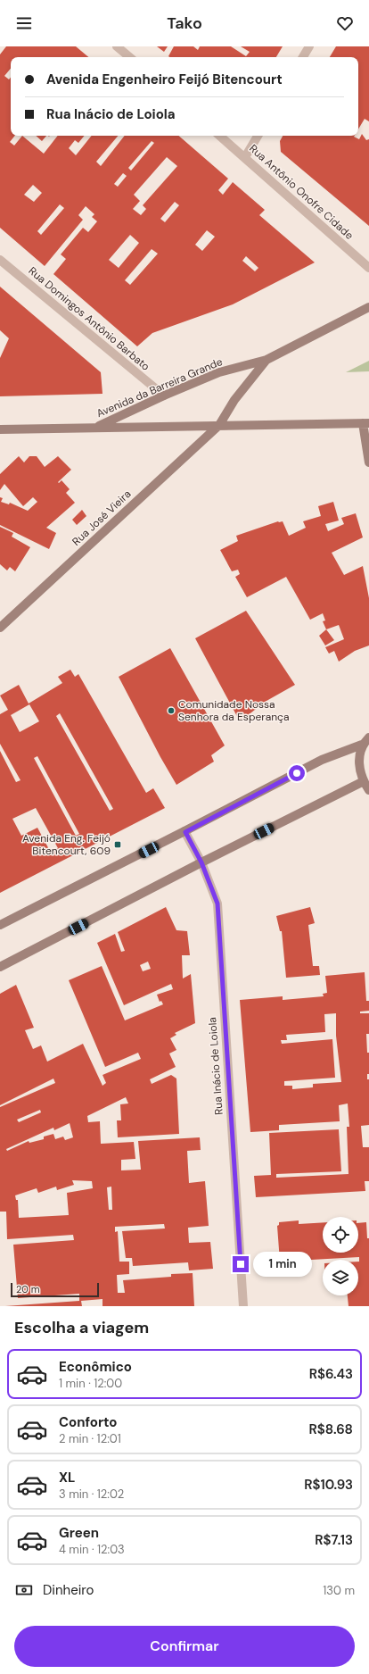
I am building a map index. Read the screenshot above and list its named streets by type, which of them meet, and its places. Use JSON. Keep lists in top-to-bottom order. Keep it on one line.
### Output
{"streets":{"main road":["Avenida da Barreira Grande","Rua José Vieira"],"street":["Rua Antônio Onofre Cidade","Rua Domingos Antônio Barbato","Rua Inácio de Loiola"]},"crossings":[["Rua Domingos Antônio Barbato","Avenida da Barreira Grande"],["Avenida da Barreira Grande","Rua José Vieira"]],"places":{"other":["Comunidade Nossa Senhora da Esperança"],"transit":["Avenida Eng. Feijó Bitencourt, 609"]},"scale_bar":"20 m","page":{"header":"Tako","banner":["Avenida Engenheiro Feijó Bitencourt","Rua Inácio de Loiola"],"bubble":"1 min","scale":"20 m","heading":"Escolha a viagem","list":[{"name":"Econômico","note":"1 min · 12:00","value":"R$6.43"},{"name":"Conforto","note":"2 min · 12:01","value":"R$8.68"},{"name":"XL","note":"3 min · 12:02","value":"R$10.93"},{"name":"Green","note":"4 min · 12:03","value":"R$7.13"}],"pay":["Dinheiro","130 m"],"buttons":"Confirmar"}}
